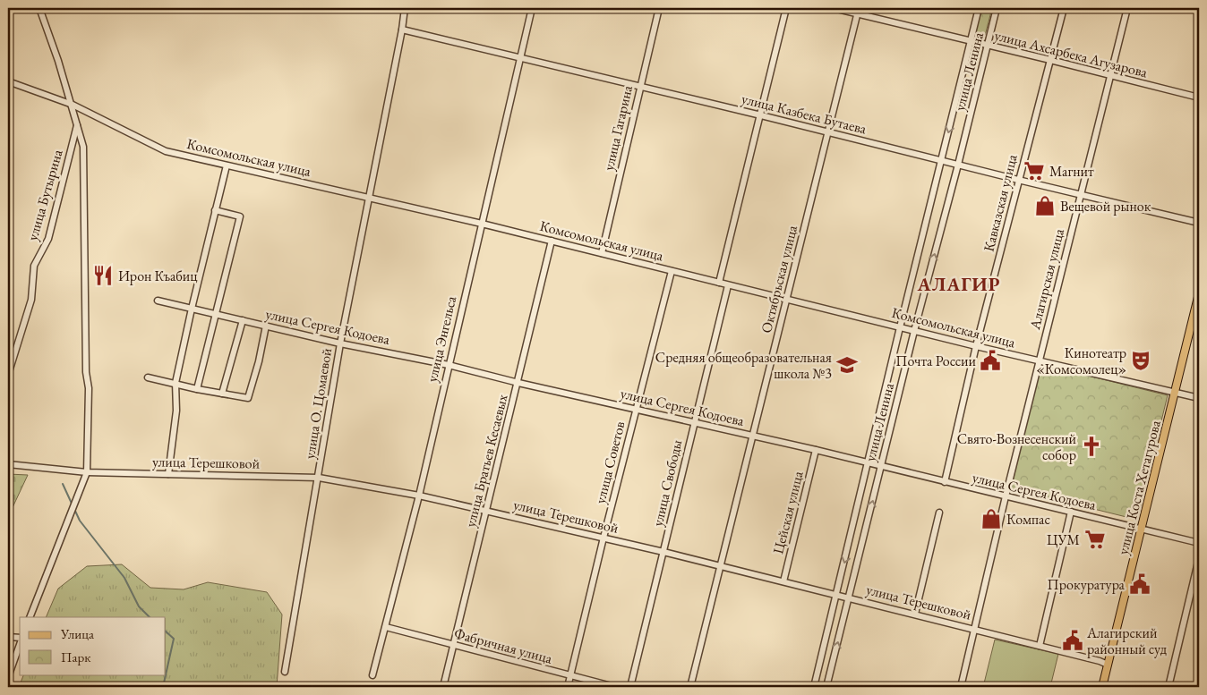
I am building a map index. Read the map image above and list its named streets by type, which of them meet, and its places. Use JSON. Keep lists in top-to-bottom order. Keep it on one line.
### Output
{"streets":{"main road":["улица Коста Хетагурова"],"street":["улица Ахсарбека Агузарова","улица Ленина","улица Казбека Бутаева","улица Гагарина","Комсомольская улица","улица Бутырина","Кавказская улица","Октябрьская улица","Алагирская улица","улица Сергея Кодоева","улица Энгельса","улица О. Цомаевой","улица Братьев Кесаевых","улица Терешковой","улица Советов","улица Свободы","Цейская улица","Фабричная улица"]},"crossings":[["улица Ахсарбека Агузарова","улица Ленина"],["улица Ахсарбека Агузарова","Кавказская улица"],["улица Ахсарбека Агузарова","Октябрьская улица"],["улица Ахсарбека Агузарова","Алагирская улица"],["улица Ленина","улица Казбека Бутаева"],["улица Ленина","Комсомольская улица"],["улица Ленина","улица Сергея Кодоева"],["улица Ленина","улица Терешковой"],["улица Казбека Бутаева","улица Гагарина"],["улица Казбека Бутаева","Кавказская улица"],["улица Казбека Бутаева","Октябрьская улица"],["улица Казбека Бутаева","Алагирская улица"],["улица Казбека Бутаева","улица Энгельса"],["улица Казбека Бутаева","улица О. Цомаевой"],["улица Гагарина","Комсомольская улица"],["Комсомольская улица","Кавказская улица"],["Комсомольская улица","Октябрьская улица"],["Комсомольская улица","Алагирская улица"],["Комсомольская улица","улица Энгельса"],["Комсомольская улица","улица О. Цомаевой"],["Комсомольская улица","улица Братьев Кесаевых"],["Комсомольская улица","улица Советов"],["Комсомольская улица","улица Свободы"],["Комсомольская улица","улица Коста Хетагурова"],["Кавказская улица","улица Сергея Кодоева"],["Октябрьская улица","улица Сергея Кодоева"],["Октябрьская улица","улица Терешковой"],["Алагирская улица","улица Сергея Кодоева"],["Алагирская улица","улица Терешковой"],["улица Сергея Кодоева","улица Энгельса"],["улица Сергея Кодоева","улица О. Цомаевой"],["улица Сергея Кодоева","улица Братьев Кесаевых"],["улица Сергея Кодоева","улица Советов"],["улица Сергея Кодоева","улица Свободы"],["улица Сергея Кодоева","улица Коста Хетагурова"],["улица Сергея Кодоева","Цейская улица"],["улица Энгельса","улица Терешковой"],["улица Энгельса","Фабричная улица"],["улица О. Цомаевой","улица Терешковой"],["улица Братьев Кесаевых","улица Терешковой"],["улица Братьев Кесаевых","Фабричная улица"],["улица Терешковой","улица Советов"],["улица Терешковой","улица Свободы"],["улица Терешковой","улица Коста Хетагурова"],["улица Терешковой","Цейская улица"],["улица Советов","Фабричная улица"]],"districts":["АЛАГИР"],"places":{"supermarket":["Магнит","ЦУМ"],"shop":["Вещевой рынок","Компас"],"restaurant":["Ирон Къабиц"],"public building":["Почта России","Прокуратура","Алагирский районный суд"],"theatre":["Кинотеатр «Комсомолец»"],"school or university":["Средняя общеобразовательная школа №3"],"church":["Свято-Вознесенский собор"]},"legend":["Улица","Парк"]}
